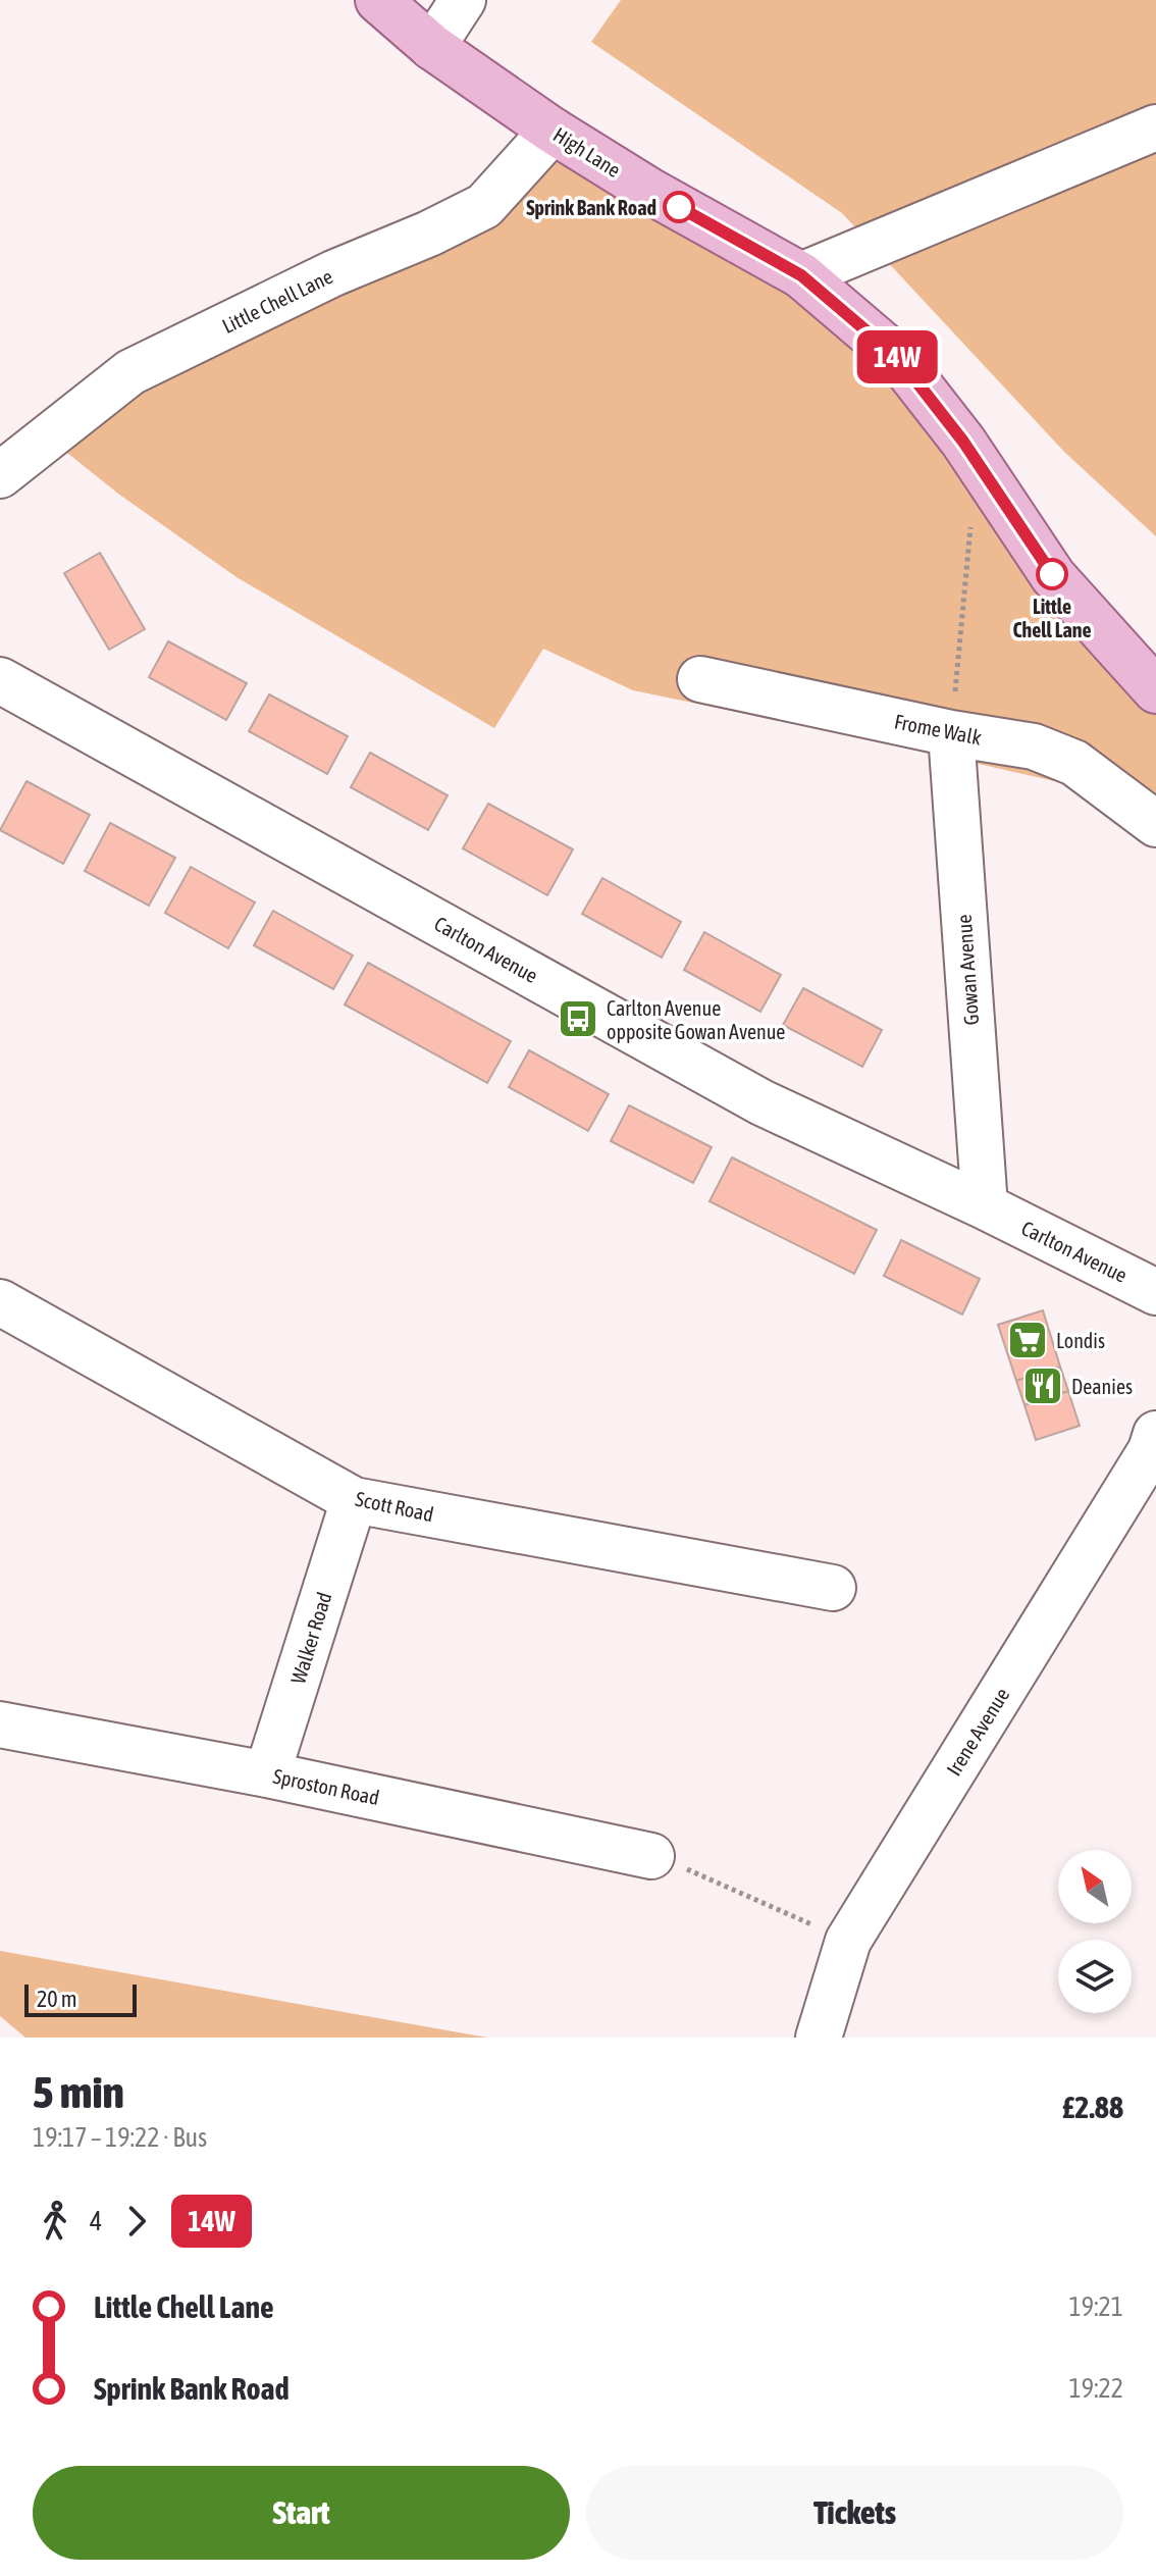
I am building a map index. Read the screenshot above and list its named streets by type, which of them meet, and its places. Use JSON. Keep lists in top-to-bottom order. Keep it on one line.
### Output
{"streets":{"main road":["High Lane"],"street":["Little Chell Lane","Frome Walk","Carlton Avenue","Gowan Avenue","Scott Road","Walker Road","Irene Avenue","Sproston Road"]},"crossings":[["High Lane","Little Chell Lane"],["Frome Walk","Gowan Avenue"],["Carlton Avenue","Gowan Avenue"],["Scott Road","Walker Road"],["Walker Road","Sproston Road"]],"places":{"other":["Sprink Bank Road","Little Chell Lane"],"bus stop":["Carlton Avenue opposite Gowan Avenue"],"supermarket":["Londis"],"restaurant":["Deanies"]},"lines":["bus line 14W"],"scale_bar":"20 m","north":"top left","page":{"on_map":"14W","scale":"20 m","heading":["5 min","19:17 – 19:22 · Bus","£2.88"],"legs":["4","14W"],"list":[{"name":"Little Chell Lane","value":"19:21"},{"name":"Sprink Bank Road","value":"19:22"}],"buttons":["Start","Tickets"]}}
